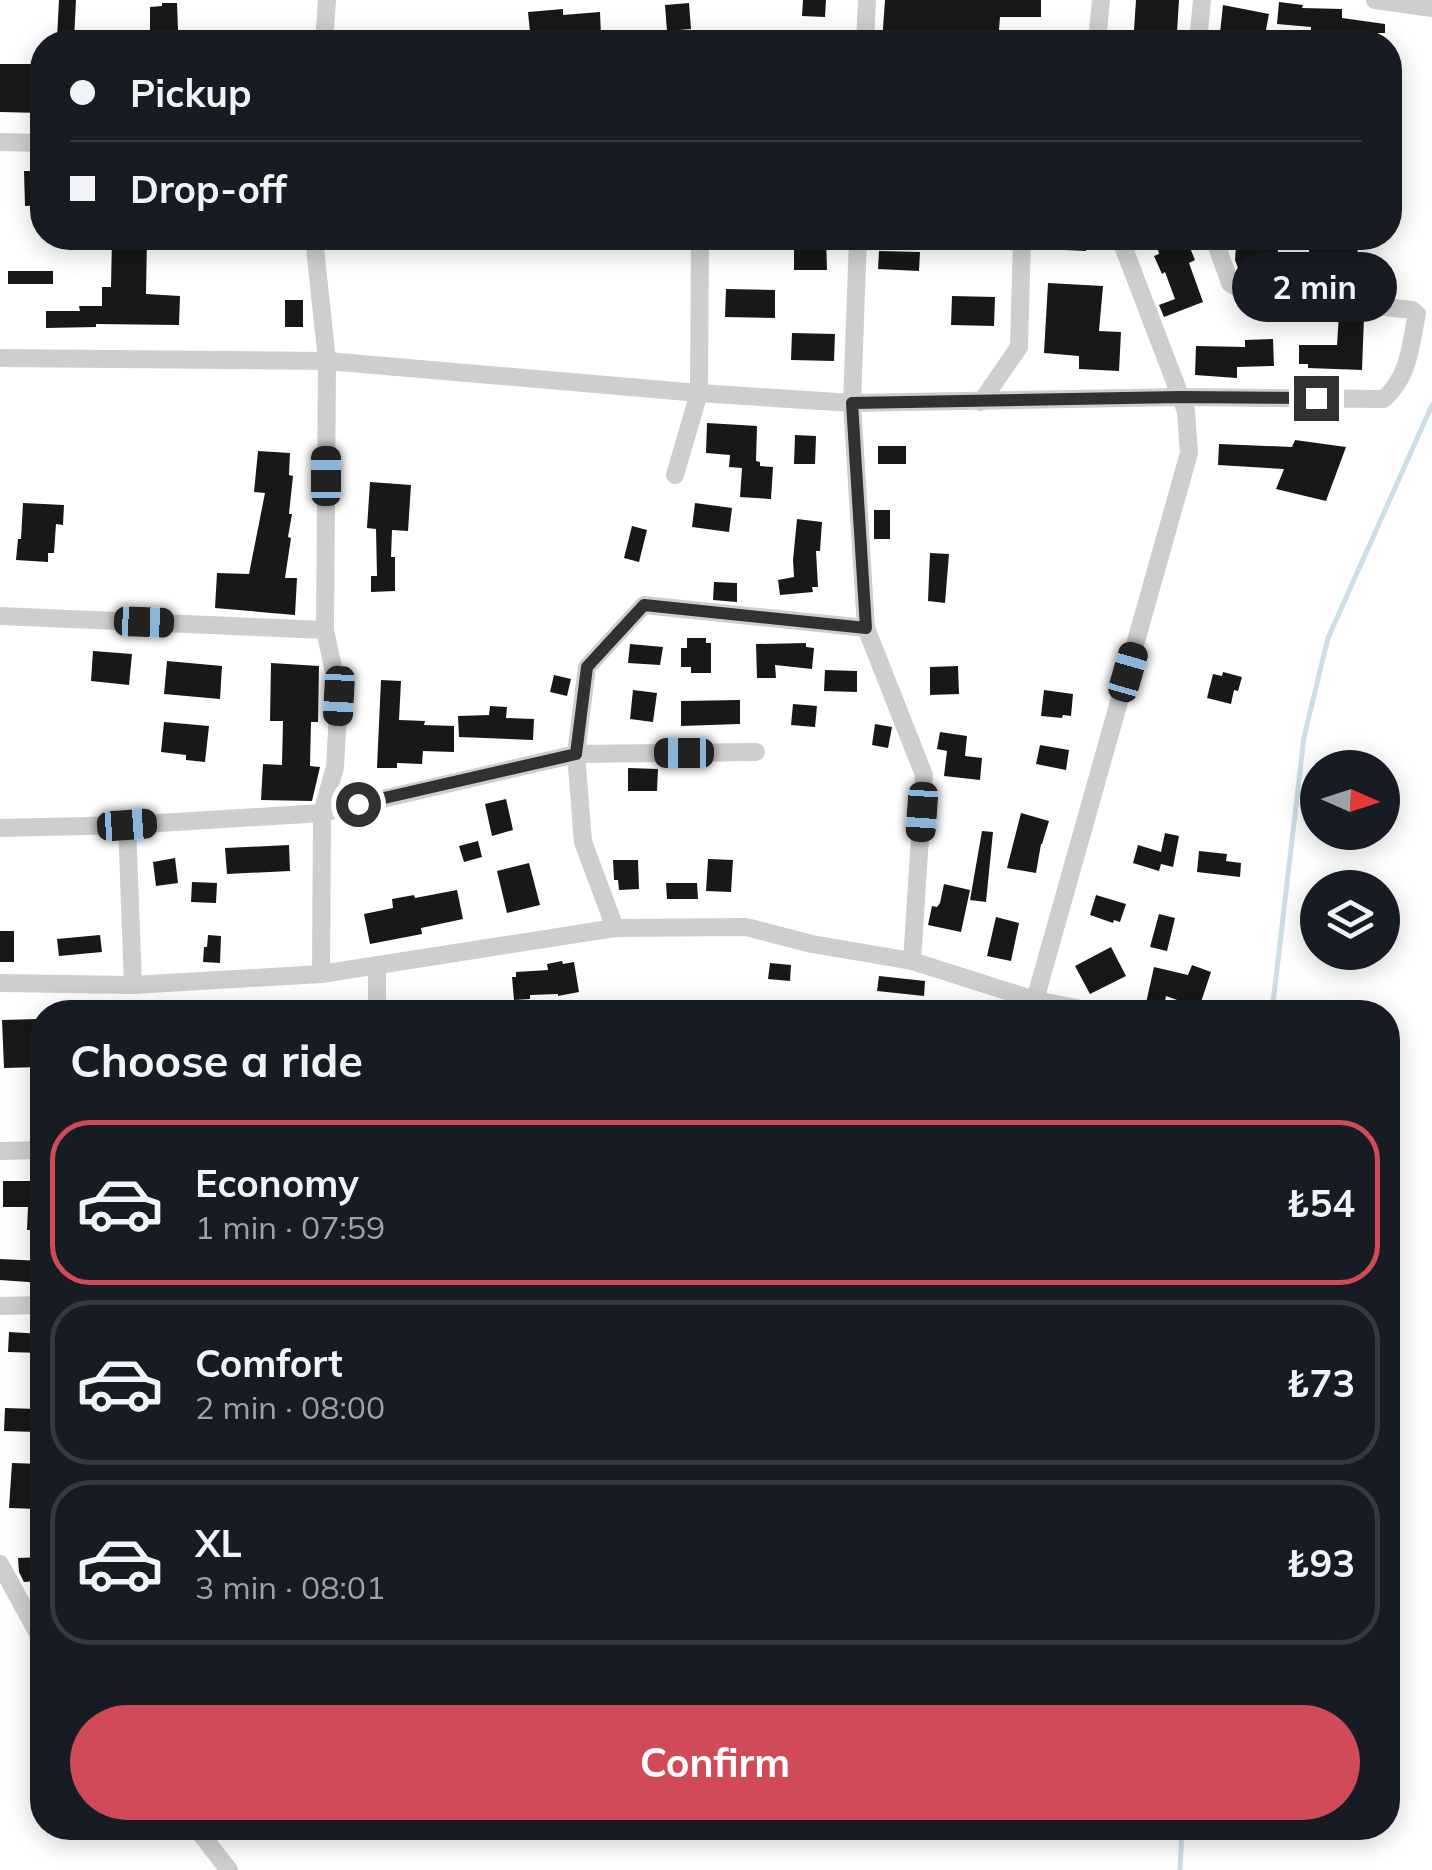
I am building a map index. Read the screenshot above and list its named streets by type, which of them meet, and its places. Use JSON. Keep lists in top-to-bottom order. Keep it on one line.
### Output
{"north":"right","page":{"banner":["Pickup","Drop-off"],"bubble":"2 min","heading":"Choose a ride","list":[{"name":"Economy","note":"1 min · 07:59","value":"₺54"},{"name":"Comfort","note":"2 min · 08:00","value":"₺73"},{"name":"XL","note":"3 min · 08:01","value":"₺93"}],"buttons":"Confirm"}}
